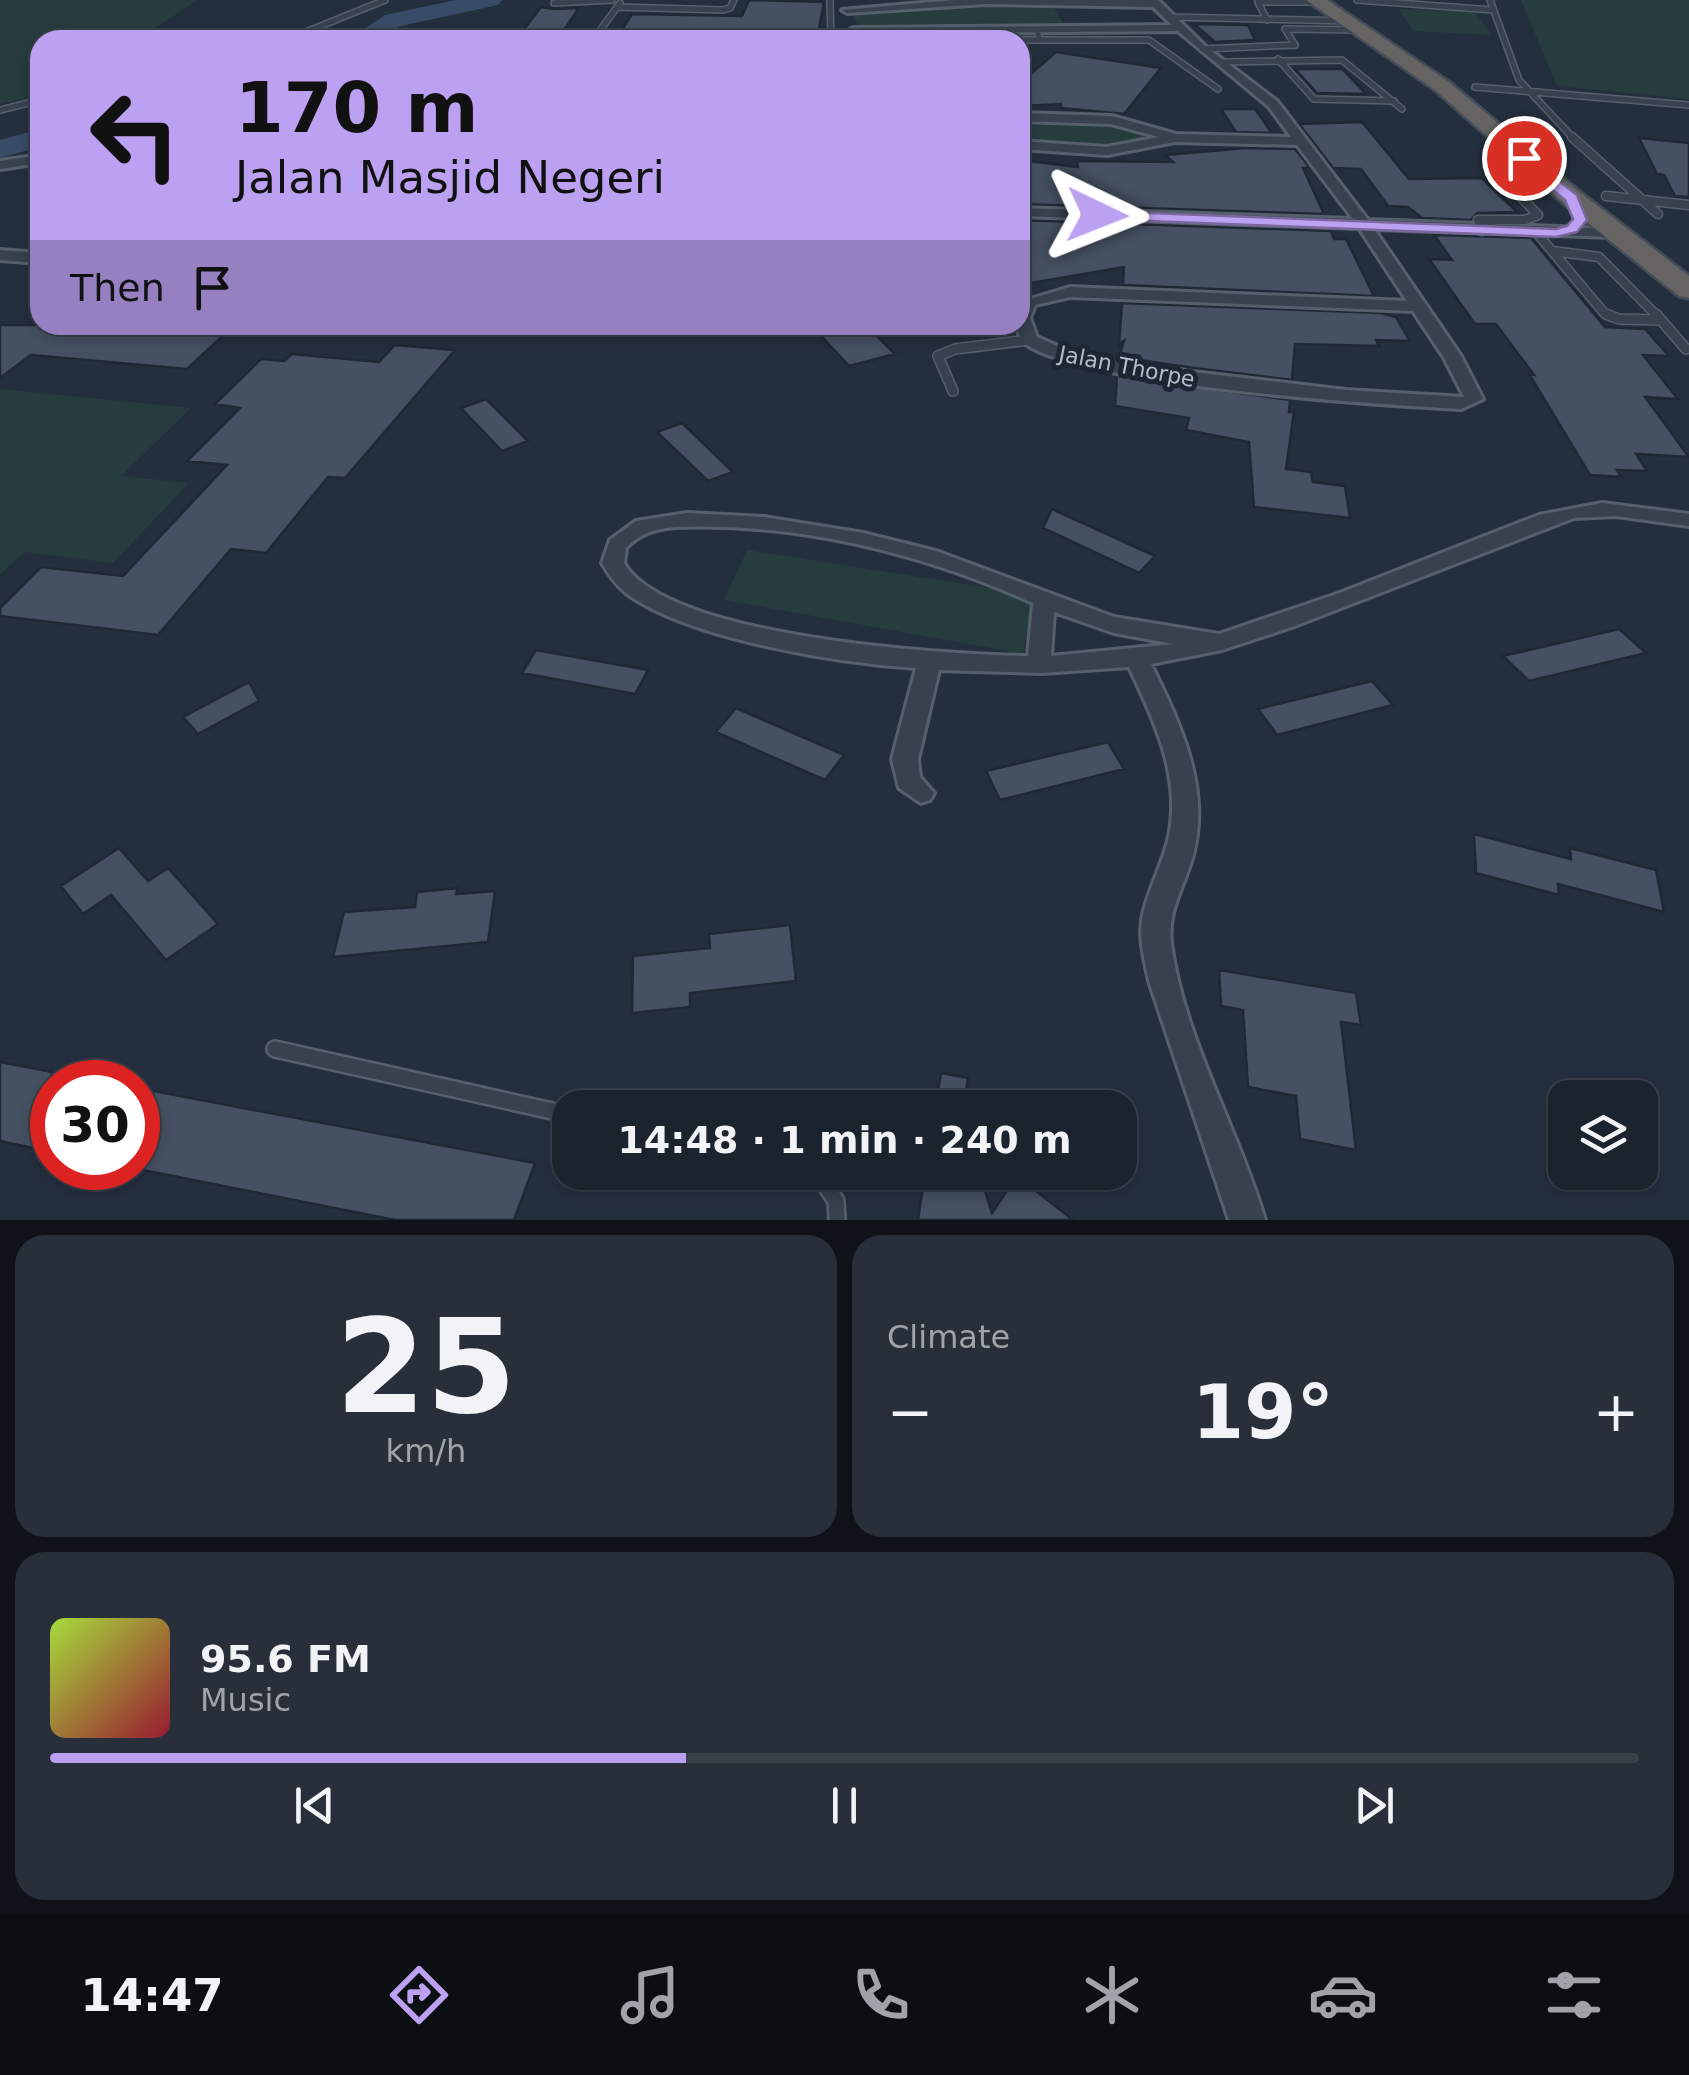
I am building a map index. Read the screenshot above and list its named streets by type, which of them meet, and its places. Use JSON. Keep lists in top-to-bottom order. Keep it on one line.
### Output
{"streets":{"street":["Jalan Thorpe"]},"page":{"turn":["170 m","Jalan Masjid Negeri"],"then":"Then","limit":"30","trip":"14:48 · 1 min · 240 m","tile":[["25","km/h"],"Climate"],"heat":["−","19°","+"],"song":["95.6 FM","Music"],"tabs":"14:47"}}
